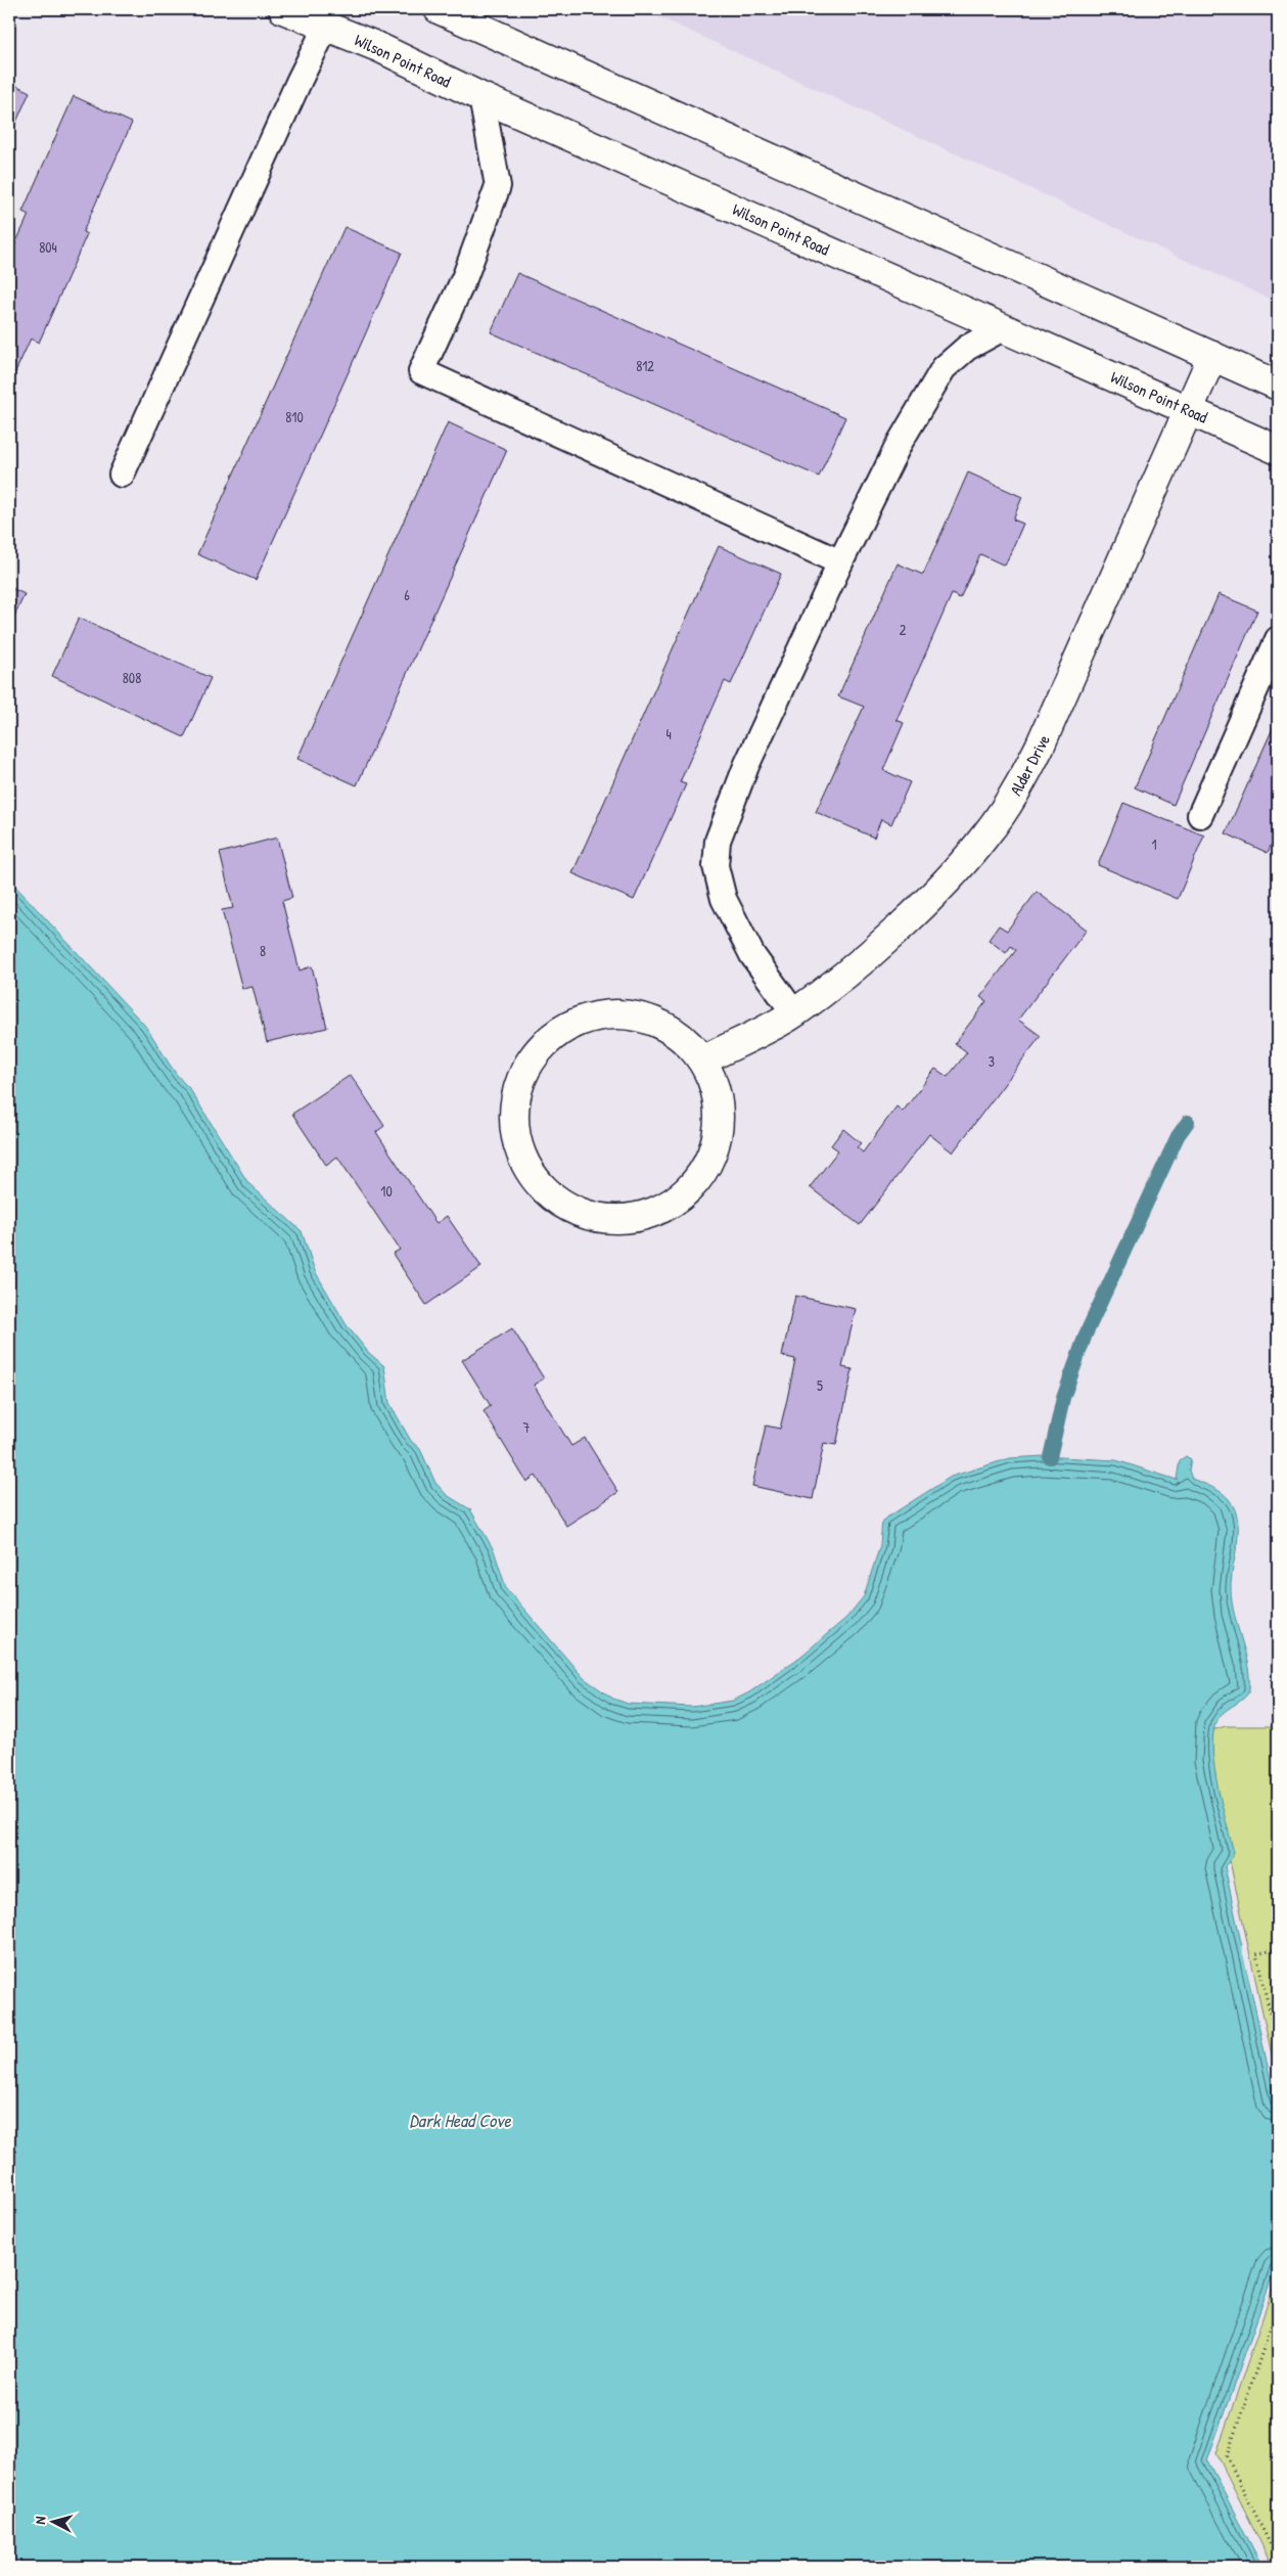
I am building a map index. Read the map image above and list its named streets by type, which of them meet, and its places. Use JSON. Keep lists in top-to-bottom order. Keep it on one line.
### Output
{"streets":{"street":["Wilson Point Road","Alder Drive"]},"crossings":[["Wilson Point Road","Alder Drive"]],"water":["Dark Head Cove"],"house_numbers":["804","812","810","6","2","808","4","1","8","3","10","5","7"],"north":"left"}
